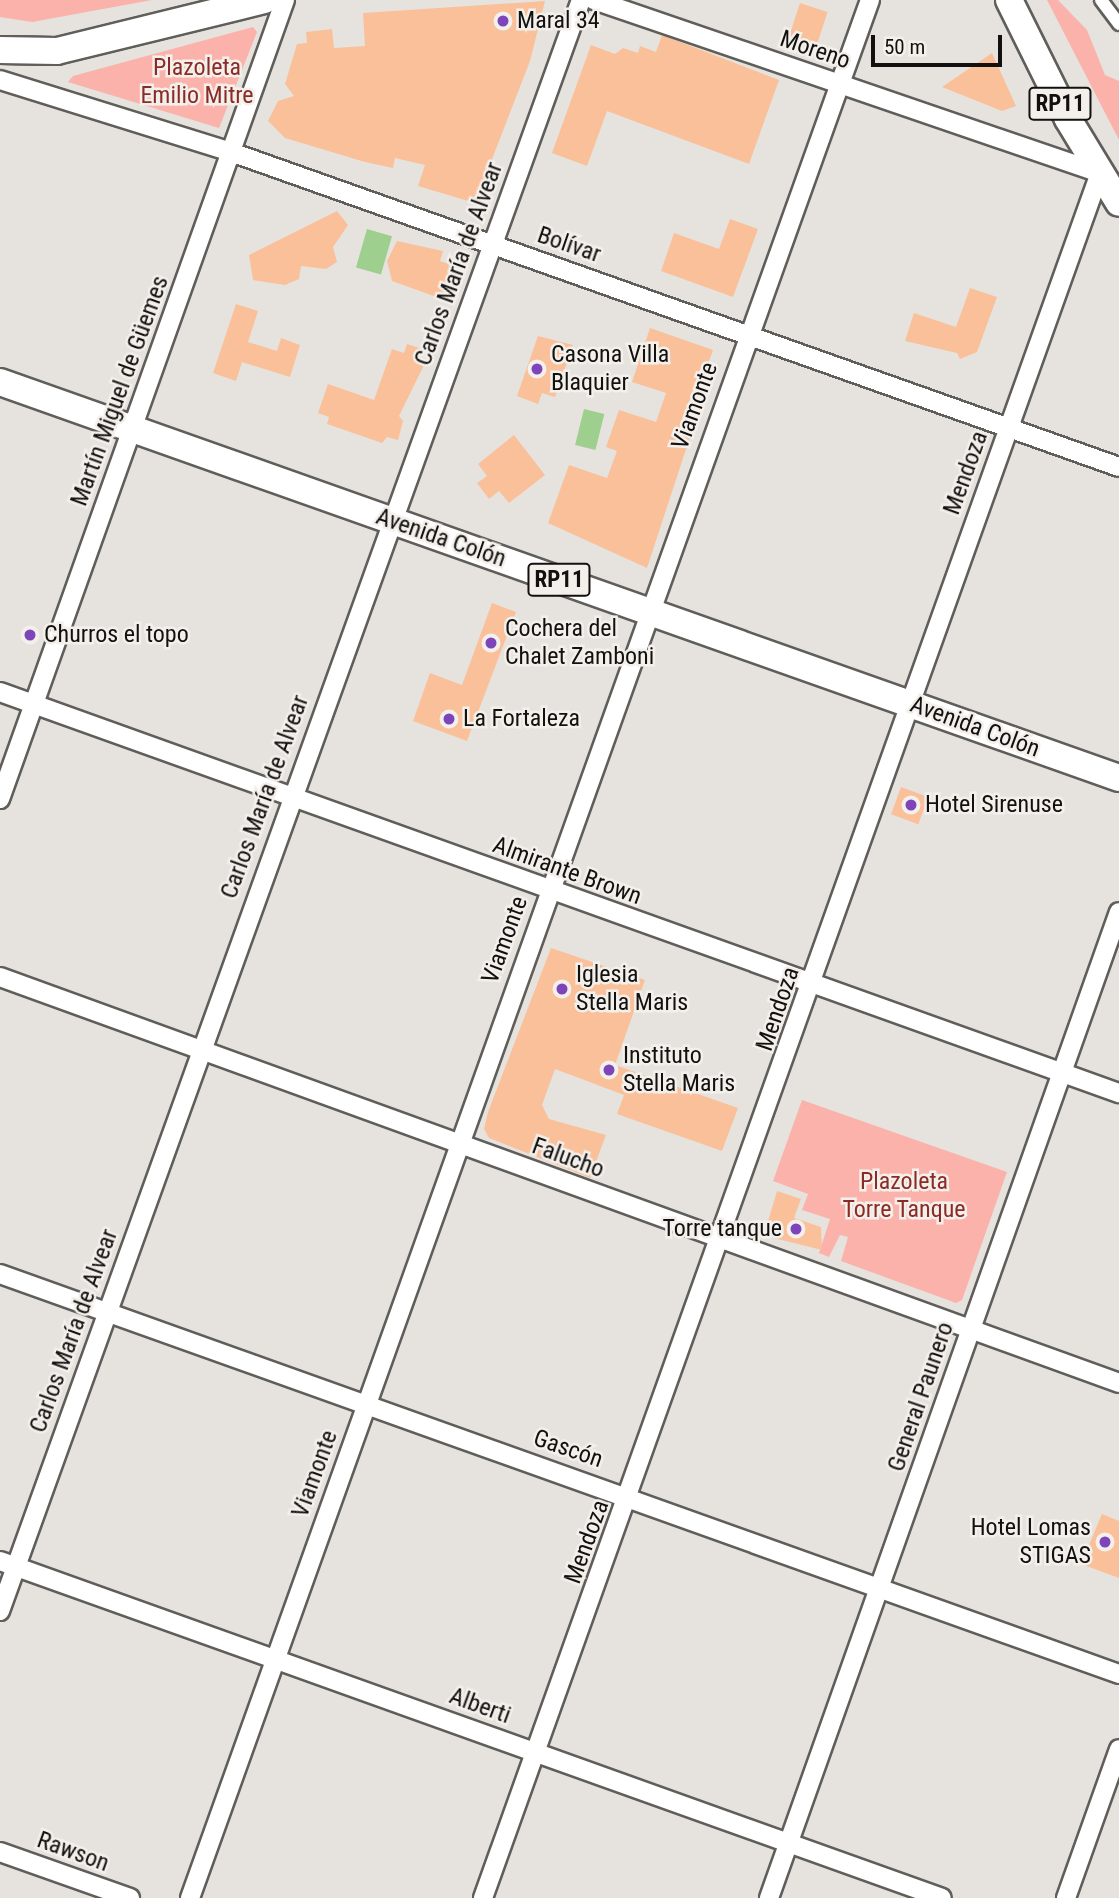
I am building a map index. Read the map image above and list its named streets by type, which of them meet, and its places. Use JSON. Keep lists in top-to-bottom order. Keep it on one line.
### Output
{"streets":{"main road":["RP11","Avenida Colón"],"street":["Moreno","Bolívar","Carlos María de Alvear","Martín Miguel de Güemes","Viamonte","Mendoza","Almirante Brown","Falucho","General Paunero","Gascón","Alberti","Rawson"]},"crossings":[["Moreno","RP11"],["Moreno","Viamonte"],["Moreno","Mendoza"],["RP11","Mendoza"],["Bolívar","Carlos María de Alvear"],["Bolívar","Martín Miguel de Güemes"],["Bolívar","Viamonte"],["Bolívar","Mendoza"],["Carlos María de Alvear","Avenida Colón"],["Carlos María de Alvear","Almirante Brown"],["Carlos María de Alvear","Falucho"],["Carlos María de Alvear","Gascón"],["Carlos María de Alvear","Alberti"],["Martín Miguel de Güemes","Avenida Colón"],["Martín Miguel de Güemes","Almirante Brown"],["Viamonte","Avenida Colón"],["Viamonte","Almirante Brown"],["Viamonte","Falucho"],["Viamonte","Gascón"],["Viamonte","Alberti"],["Mendoza","Avenida Colón"],["Mendoza","Almirante Brown"],["Mendoza","Falucho"],["Mendoza","Gascón"],["Mendoza","Alberti"],["Almirante Brown","General Paunero"],["Falucho","General Paunero"],["General Paunero","Gascón"],["General Paunero","Alberti"]],"parks":["Plazoleta Emilio Mitre","Plazoleta Torre Tanque"],"places":["Maral 34","Casona Villa Blaquier","Churros el topo","Cochera del Chalet Zamboni","La Fortaleza","Hotel Sirenuse","Iglesia Stella Maris","Instituto Stella Maris","Torre tanque","Hotel Lomas STIGAS"],"scale_bar":"50 m"}
